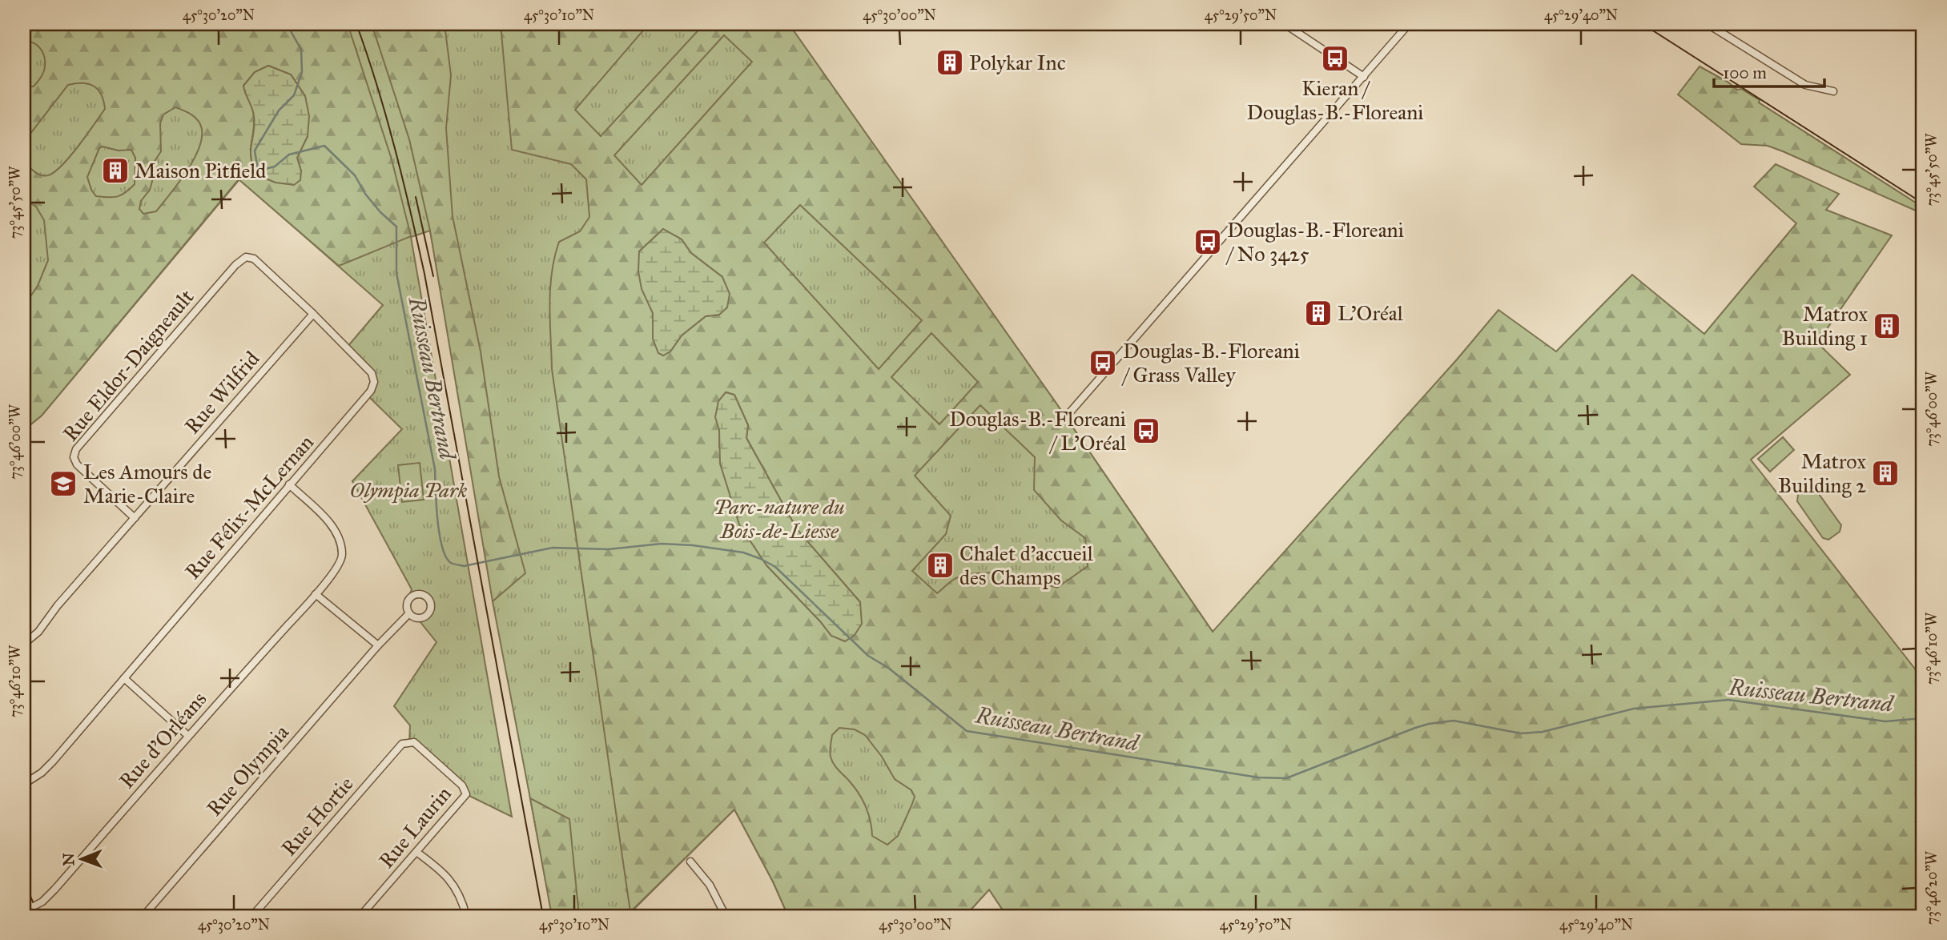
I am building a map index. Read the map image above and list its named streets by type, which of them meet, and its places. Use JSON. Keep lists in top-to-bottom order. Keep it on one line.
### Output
{"streets":{"street":["Rue Eldor-Daigneault","Rue Wilfrid","Rue Félix-McLernan","Rue d'Orléans","Rue Olympia","Rue Hortie","Rue Laurin"]},"crossings":[["Rue Eldor-Daigneault","Rue Wilfrid"],["Rue Eldor-Daigneault","Rue Félix-McLernan"],["Rue Wilfrid","Rue Félix-McLernan"],["Rue Félix-McLernan","Rue d'Orléans"],["Rue Hortie","Rue Laurin"]],"water":["Ruisseau Bertrand"],"parks":["Olympia Park","Parc-nature du Bois-de-Liesse"],"places":{"bus stop":["Kieran / Douglas-B.-Floreani","Douglas-B.-Floreani / No 3425","Douglas-B.-Floreani / Grass Valley","Douglas-B.-Floreani / L'Oréal"],"building":["Polykar Inc","Maison Pitfield","L'Oréal","Matrox Building 1","Matrox Building 2","Chalet d'accueil des Champs"],"school or university":["Les Amours de Marie-Claire"]},"scale_bar":"100 m","north":"left","coordinates":["45°30'20\"N","45°30'10\"N","45°30'00\"N","45°29'50\"N","45°29'40\"N","73°45'50\"W","73°46'00\"W","73°46'10\"W","73°46'20\"W"]}
